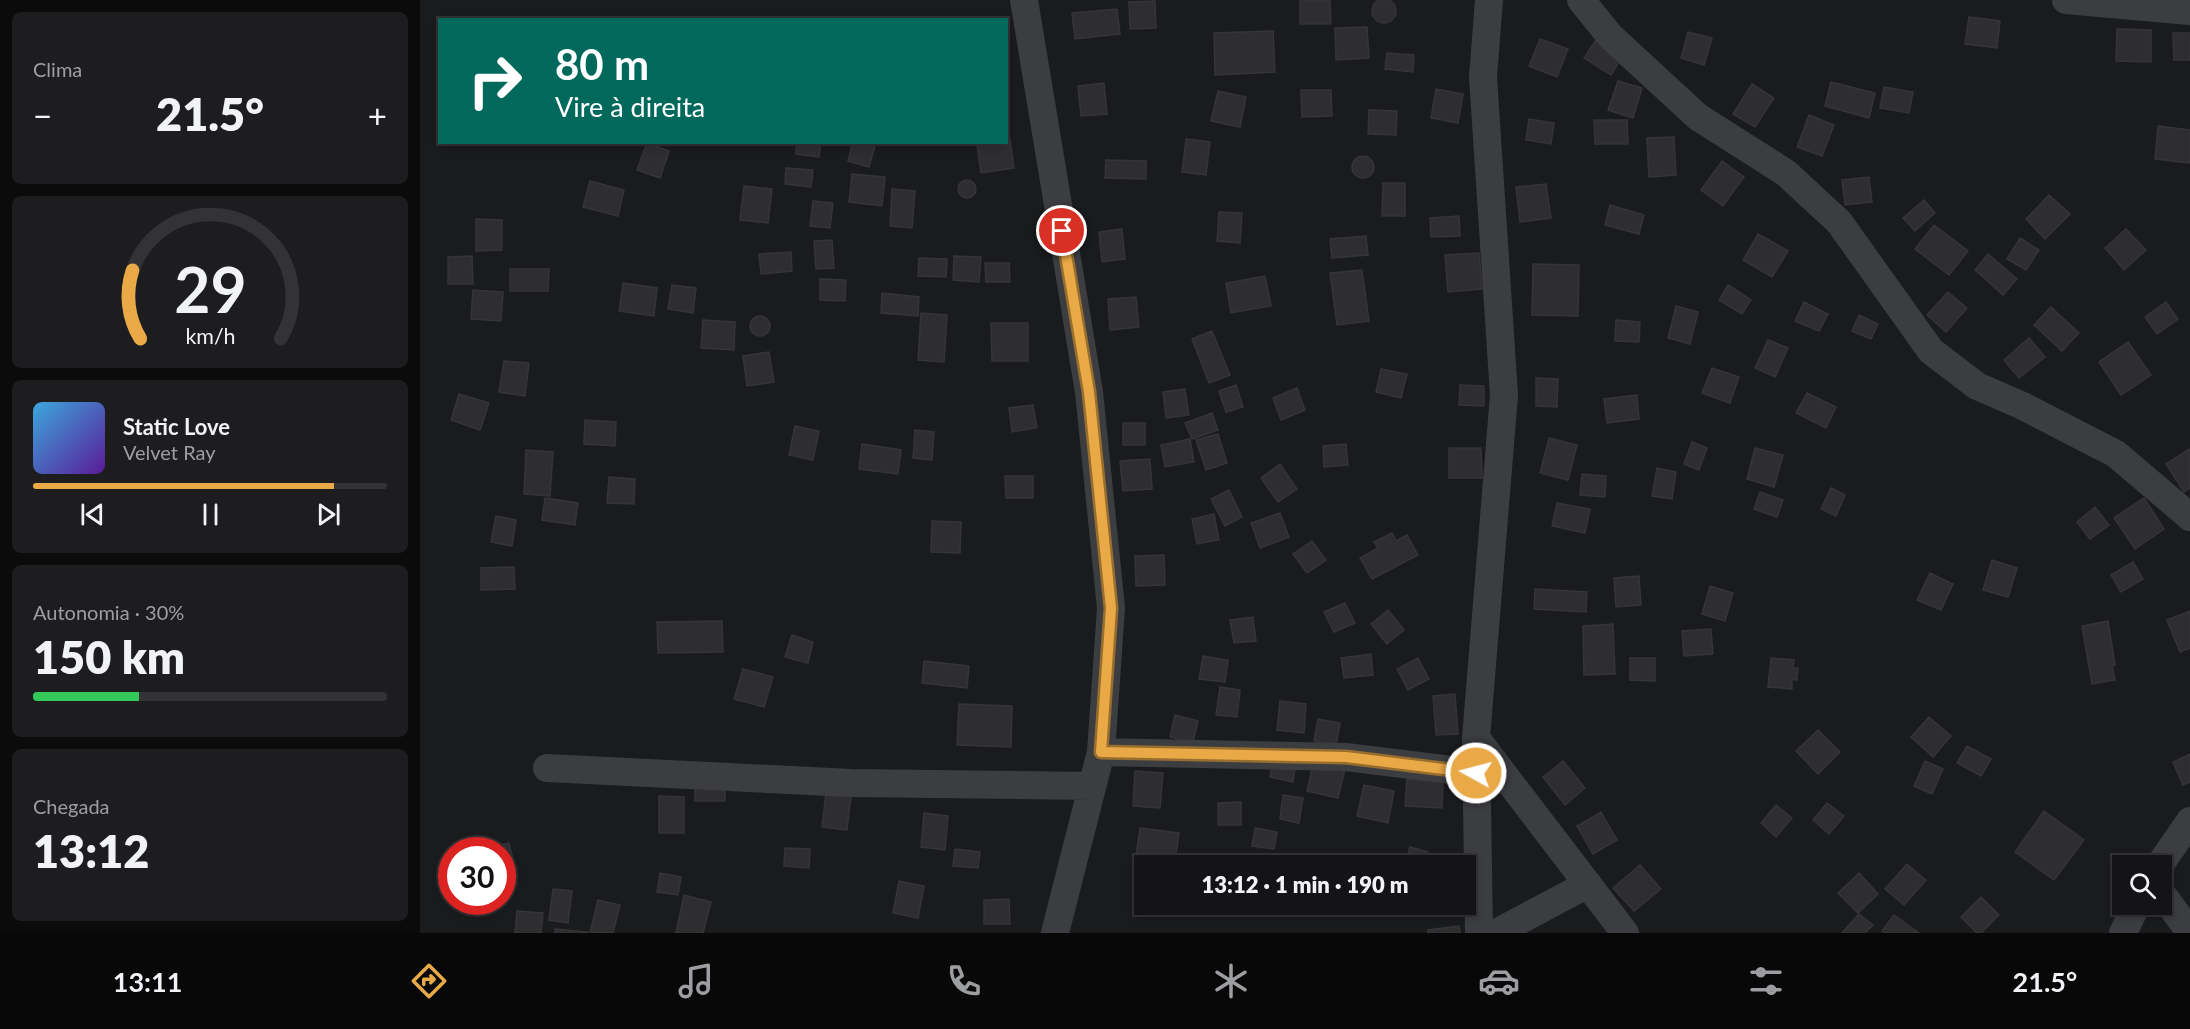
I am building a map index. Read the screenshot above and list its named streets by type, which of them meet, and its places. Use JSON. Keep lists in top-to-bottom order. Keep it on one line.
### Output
{"page":{"tile":["Clima",["Autonomia · 30%","150 km"],["Chegada","13:12"]],"turn":["80 m","Vire à direita"],"heat":["−","21.5°","+"],"song":["Static Love","Velvet Ray"],"limit":"30","trip":"13:12 · 1 min · 190 m","tabs":["13:11","21.5°"],"gauge":["29","km/h"]}}
